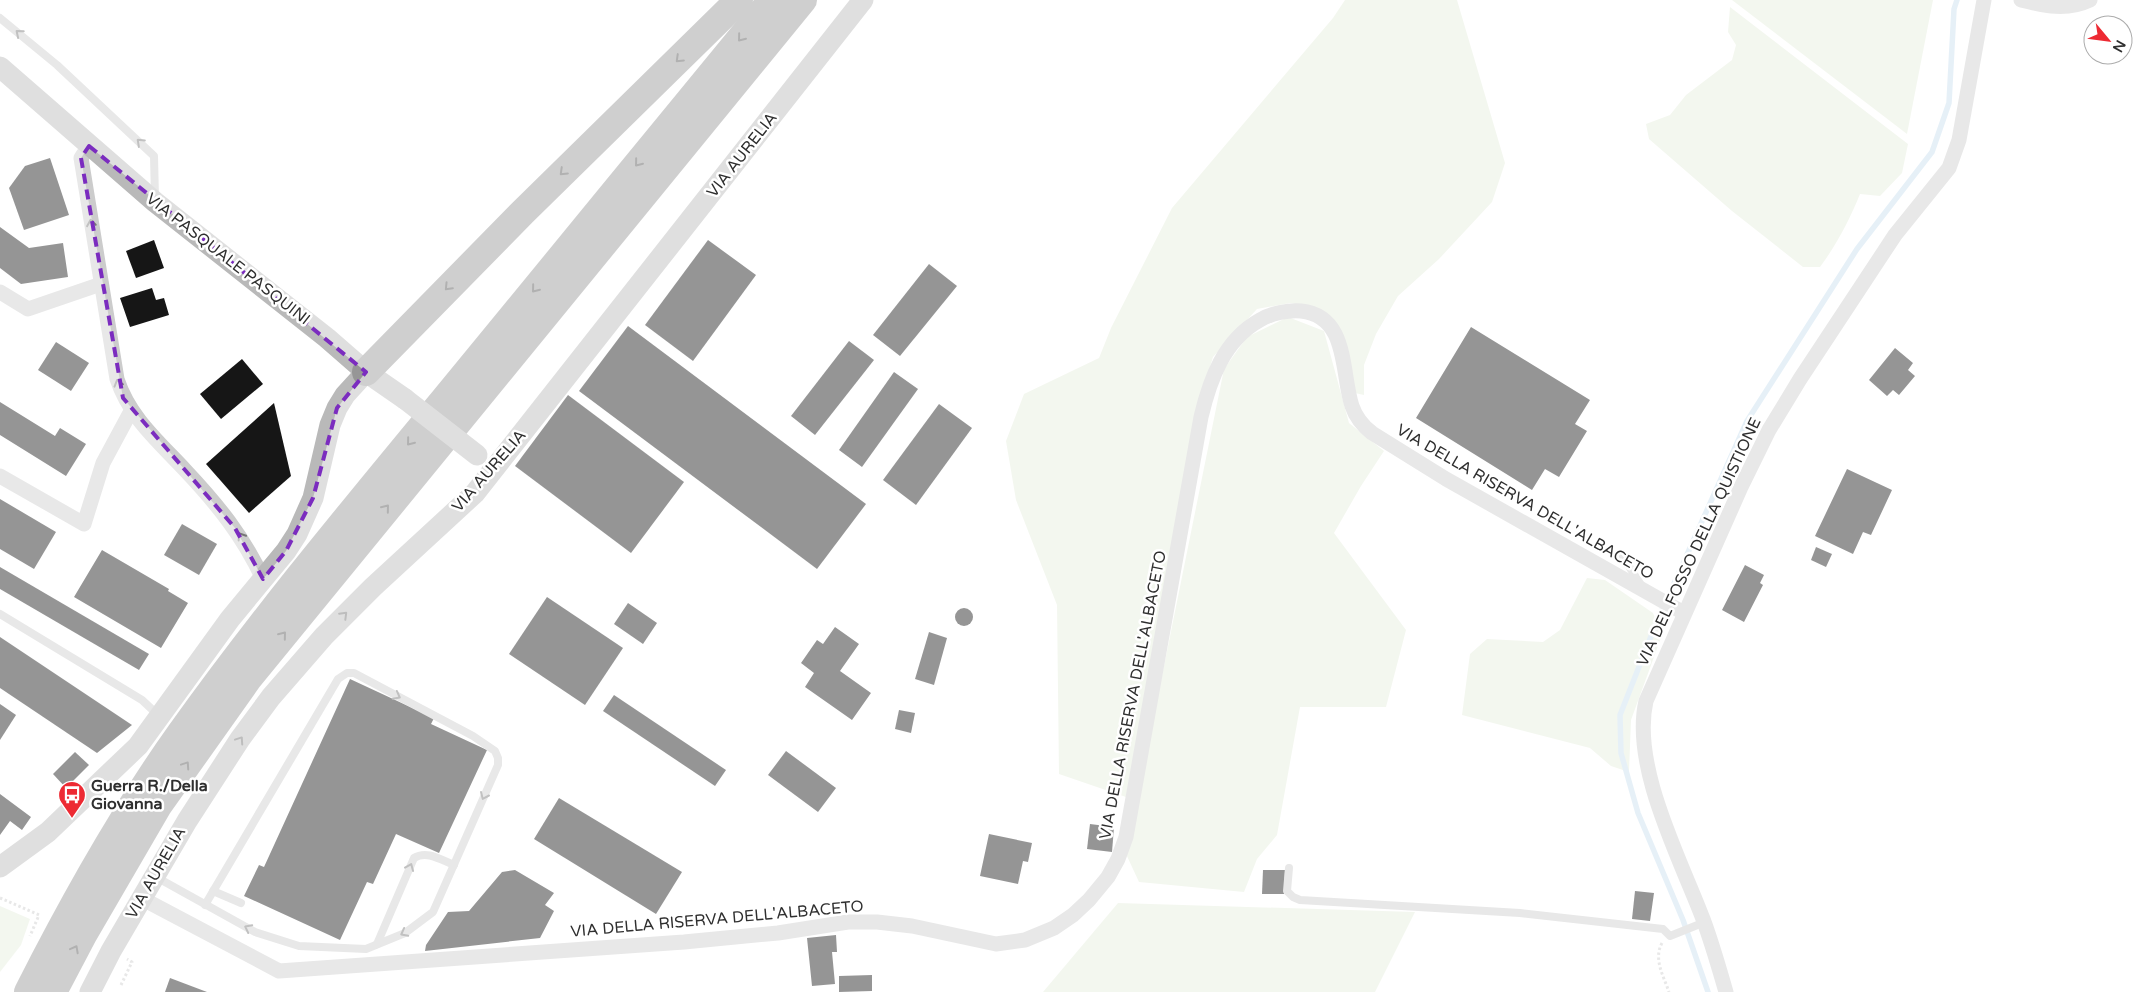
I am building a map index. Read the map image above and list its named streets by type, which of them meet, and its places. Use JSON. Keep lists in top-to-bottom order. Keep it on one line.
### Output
{"streets":{"highway":["VIA AURELIA"],"street":["VIA PASQUALE PASQUINI","VIA DELLA RISERVA DELL'ALBACETO","VIA DEL FOSSO DELLA QUISTIONE"]},"crossings":[["VIA AURELIA","VIA PASQUALE PASQUINI"],["VIA AURELIA","VIA DELLA RISERVA DELL'ALBACETO"],["VIA DELLA RISERVA DELL'ALBACETO","VIA DEL FOSSO DELLA QUISTIONE"]],"places":{"bus stop":["Guerra R./Della Giovanna"]},"north":"bottom right"}
